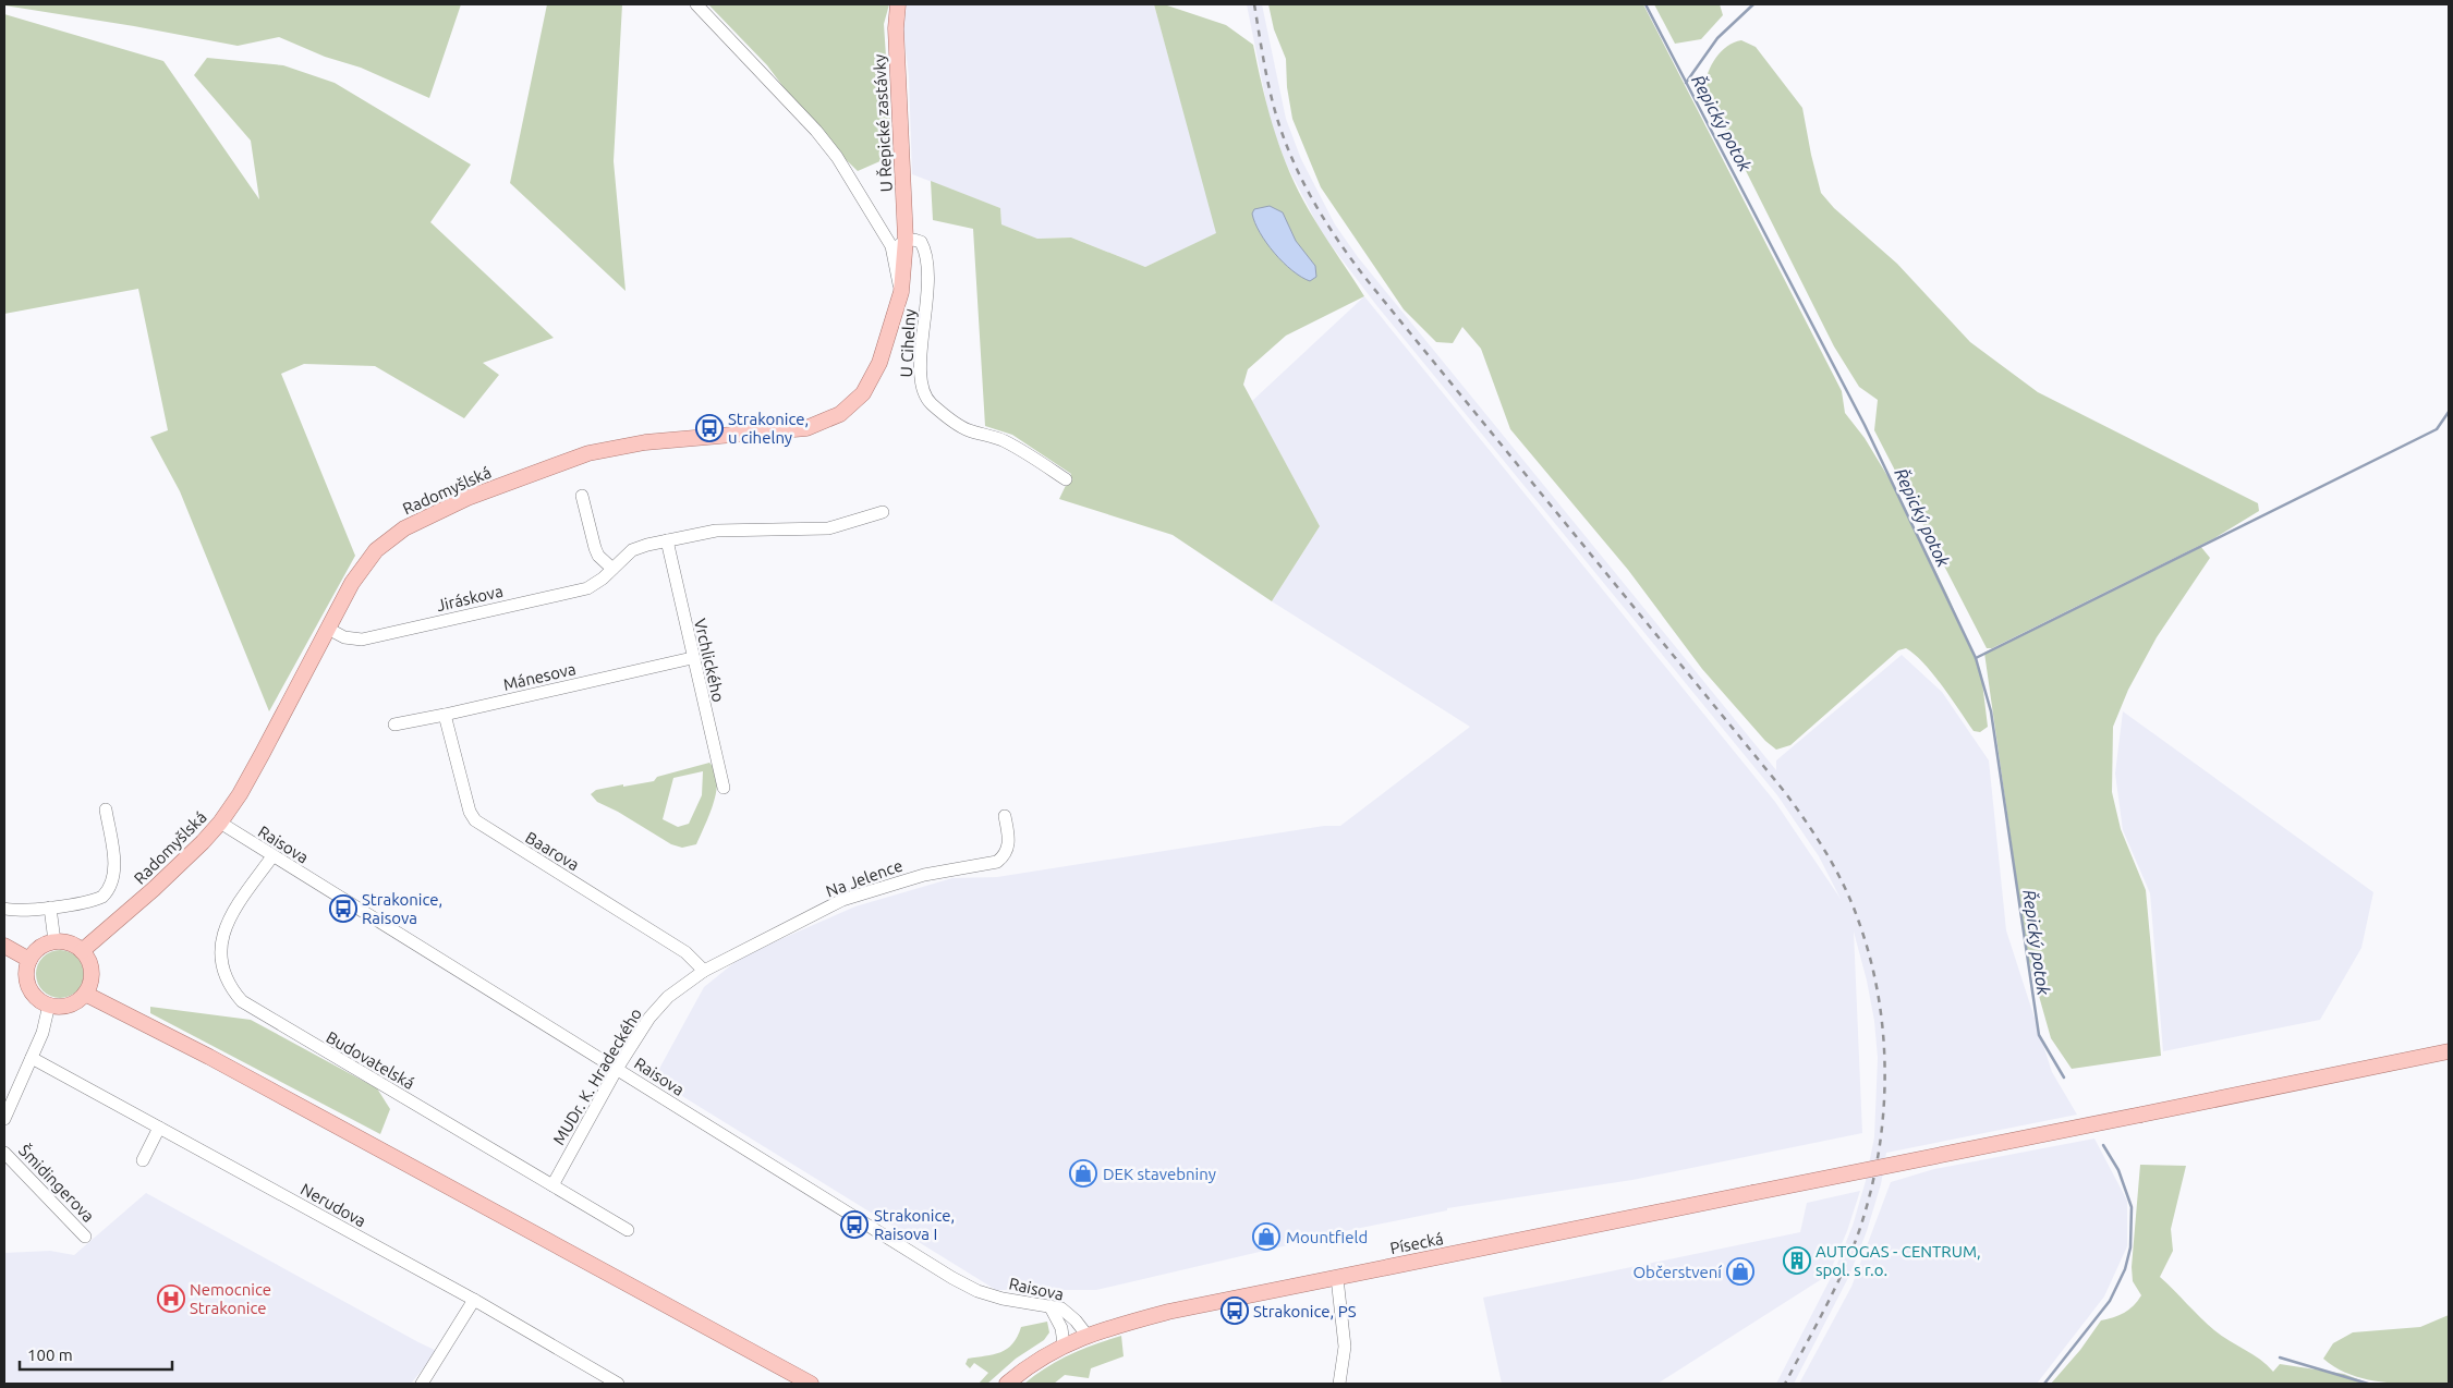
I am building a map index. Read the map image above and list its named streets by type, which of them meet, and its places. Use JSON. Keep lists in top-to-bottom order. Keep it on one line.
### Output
{"streets":{"main road":["U Řepické zastávky","Radomyšlská","Písecká"],"street":["U Cihelny","Jiráskova","Vrchlického","Mánesova","Raisova","Baarova","Na Jelence","Budovatelská","MUDr. K. Hradeckého","Šmidingerova","Nerudova"]},"crossings":[["U Řepické zastávky","U Cihelny"],["U Řepické zastávky","Radomyšlská"],["U Cihelny","Radomyšlská"],["Radomyšlská","Jiráskova"],["Radomyšlská","Raisova"],["Jiráskova","Vrchlického"],["Vrchlického","Mánesova"],["Mánesova","Baarova"],["Raisova","Budovatelská"],["Raisova","MUDr. K. Hradeckého"],["Raisova","Písecká"],["Baarova","Na Jelence"],["Baarova","MUDr. K. Hradeckého"],["Na Jelence","MUDr. K. Hradeckého"],["Budovatelská","MUDr. K. Hradeckého"]],"water":["Řepický potok"],"places":{"bus stop":["Strakonice, u cihelny","Strakonice, Raisova","Strakonice, Raisova I","Strakonice, PS"],"shop":["DEK stavebniny","Mountfield","Občerstvení"],"building":["AUTOGAS - CENTRUM, spol. s r.o."],"hospital":["Nemocnice Strakonice"]},"scale_bar":"100 m"}
